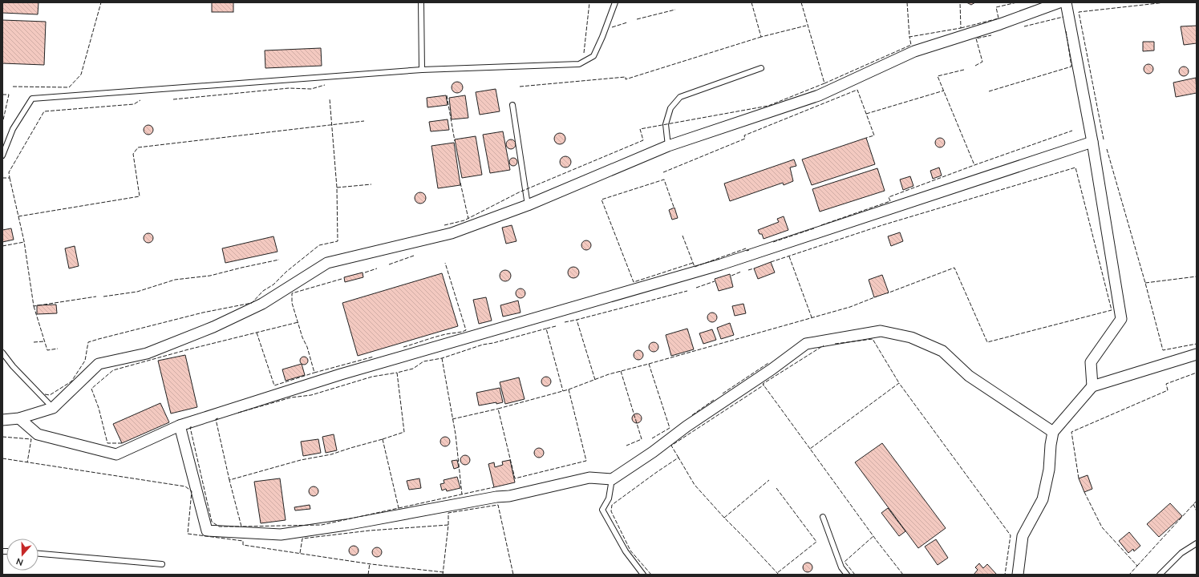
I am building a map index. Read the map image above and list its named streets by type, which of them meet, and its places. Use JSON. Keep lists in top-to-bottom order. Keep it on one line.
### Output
{"north":"bottom"}
